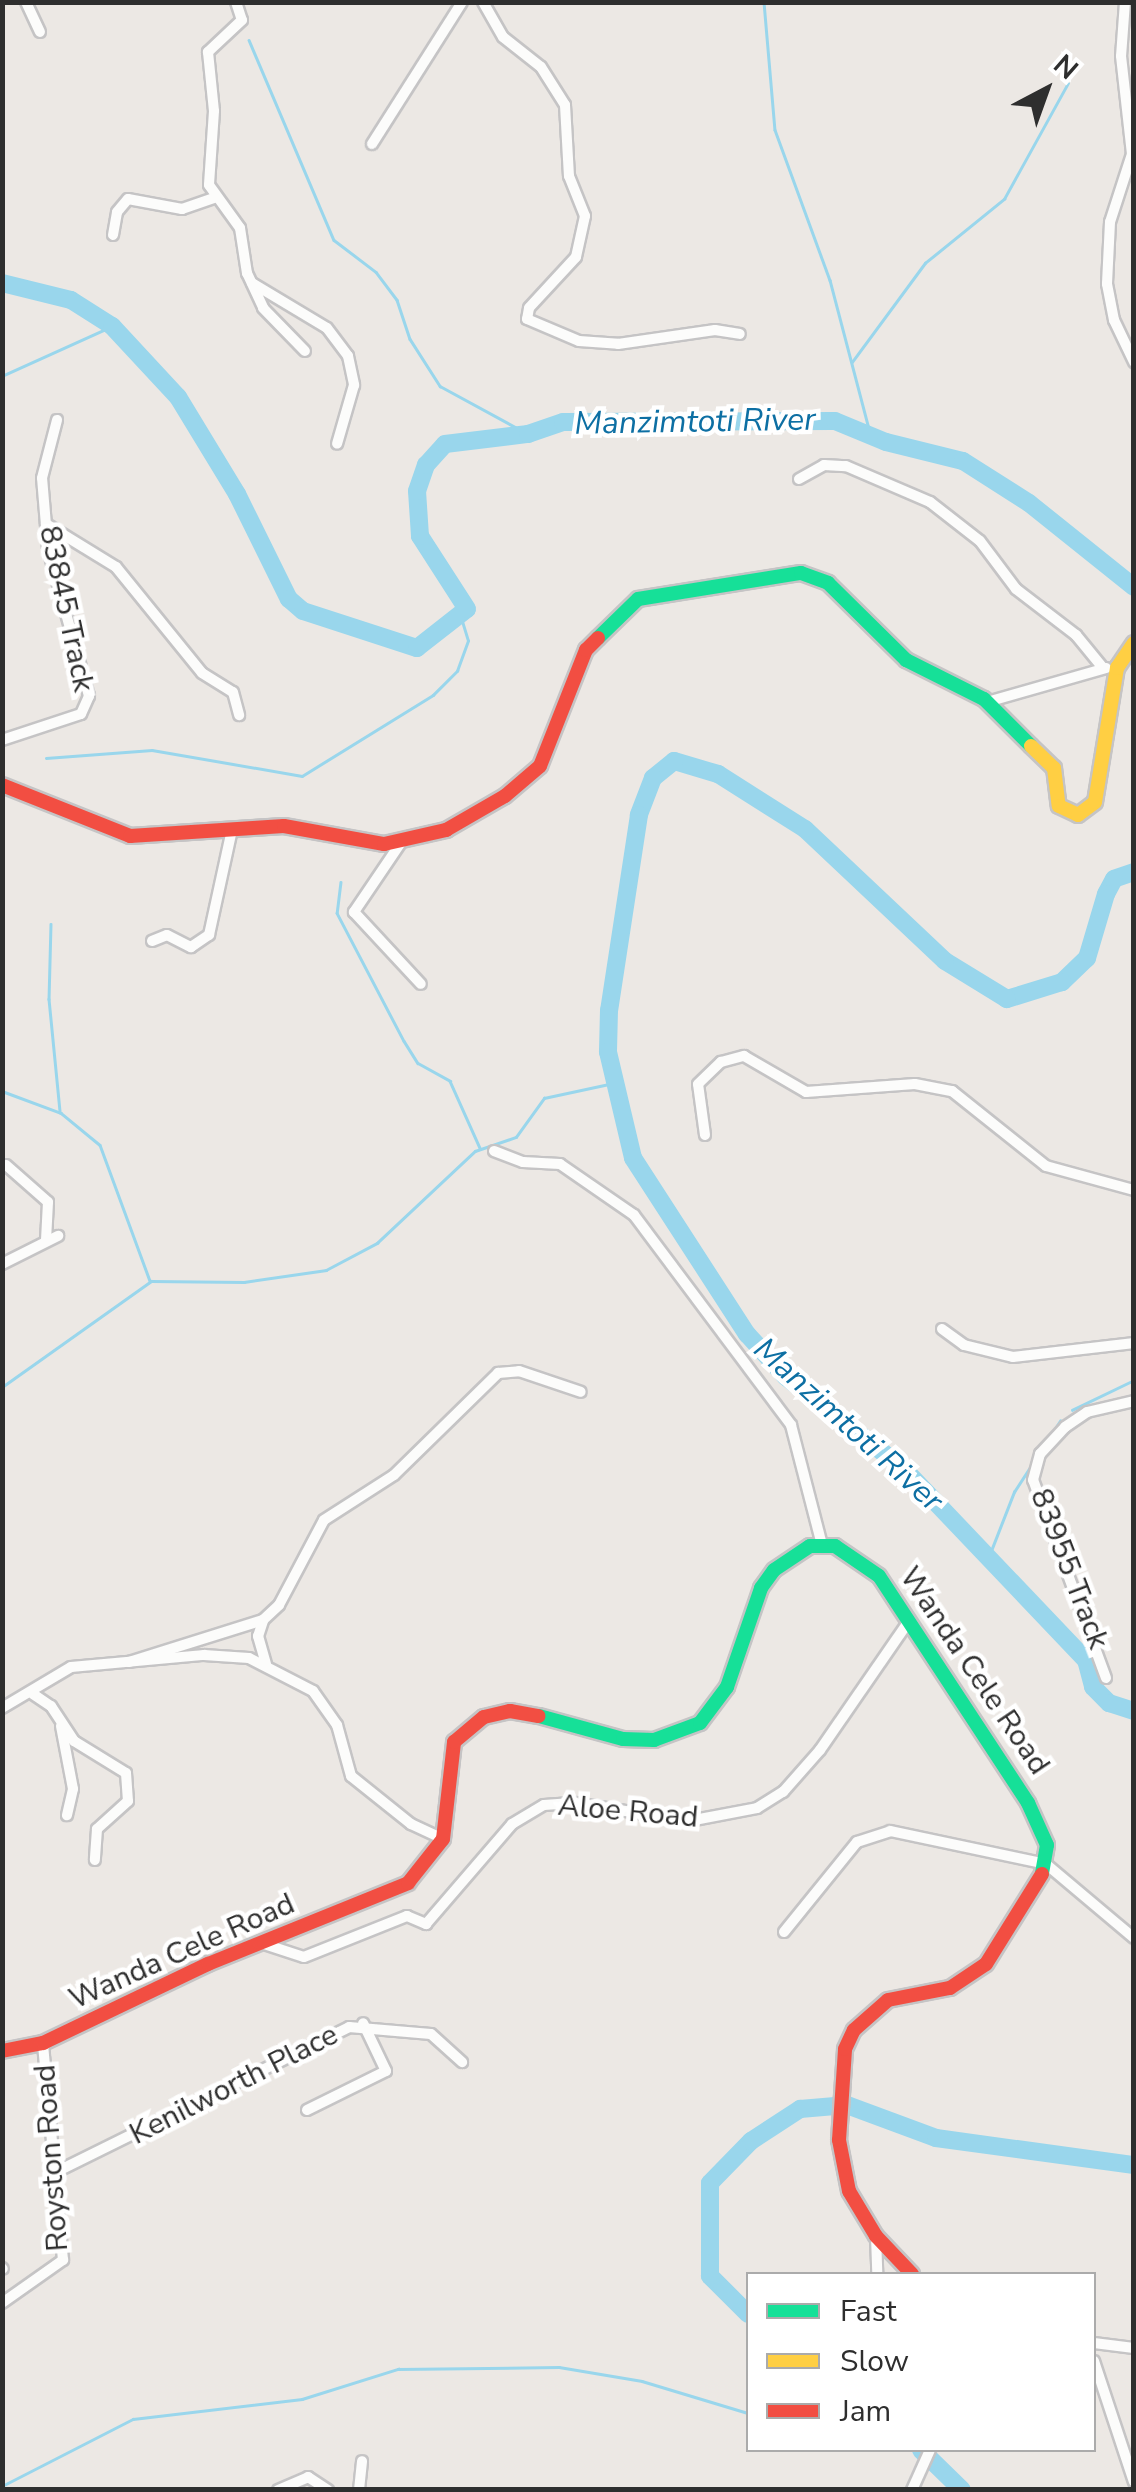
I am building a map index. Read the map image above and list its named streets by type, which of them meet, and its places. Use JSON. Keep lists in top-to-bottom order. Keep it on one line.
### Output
{"streets":{"street":["83845 Track","83955 Track","Wanda Cele Road","Aloe Road","Kenilworth Place","Royston Road"]},"crossings":[["Wanda Cele Road","Aloe Road"],["Wanda Cele Road","Royston Road"],["Kenilworth Place","Royston Road"]],"water":["Manzimtoti River"],"legend":["Fast","Slow","Jam"],"north":"top right"}
